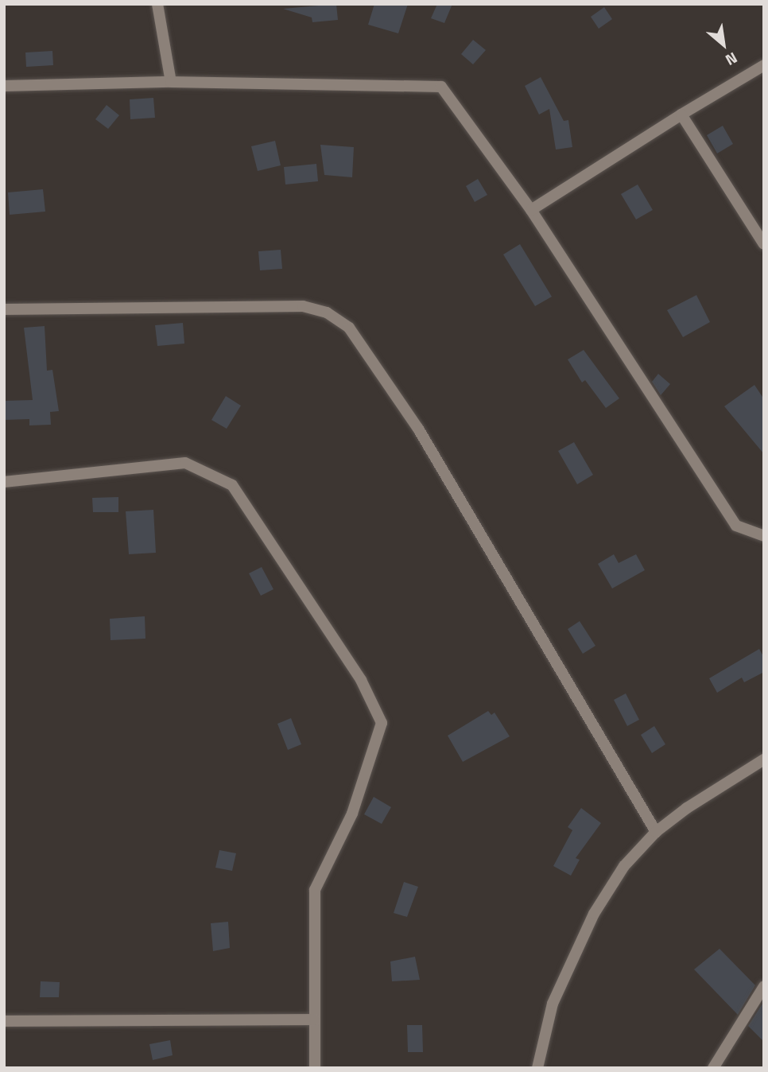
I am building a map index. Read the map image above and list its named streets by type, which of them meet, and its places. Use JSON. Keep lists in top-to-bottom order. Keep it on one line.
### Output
{"north":"bottom right"}
